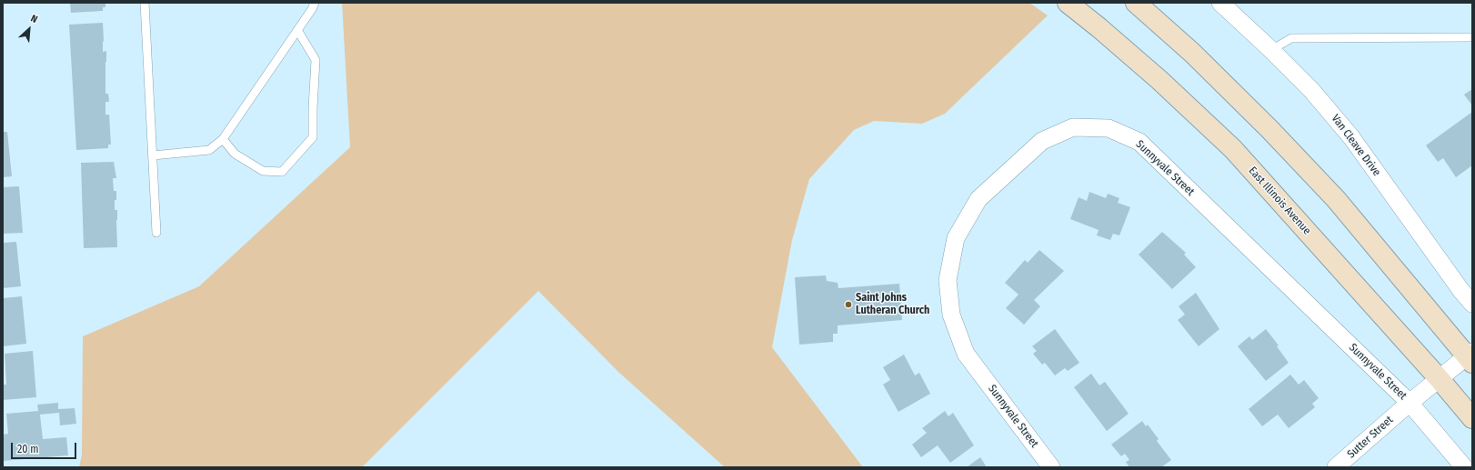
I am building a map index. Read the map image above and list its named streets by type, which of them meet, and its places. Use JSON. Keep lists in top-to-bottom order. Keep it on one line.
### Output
{"streets":{"main road":["East Illinois Avenue"],"street":["Van Cleave Drive","Sunnyvale Street","Sutter Street"]},"crossings":[["Sunnyvale Street","Sutter Street"],["East Illinois Avenue","Sutter Street"]],"places":["Saint Johns Lutheran Church"],"scale_bar":"20 m","north":"top right"}
